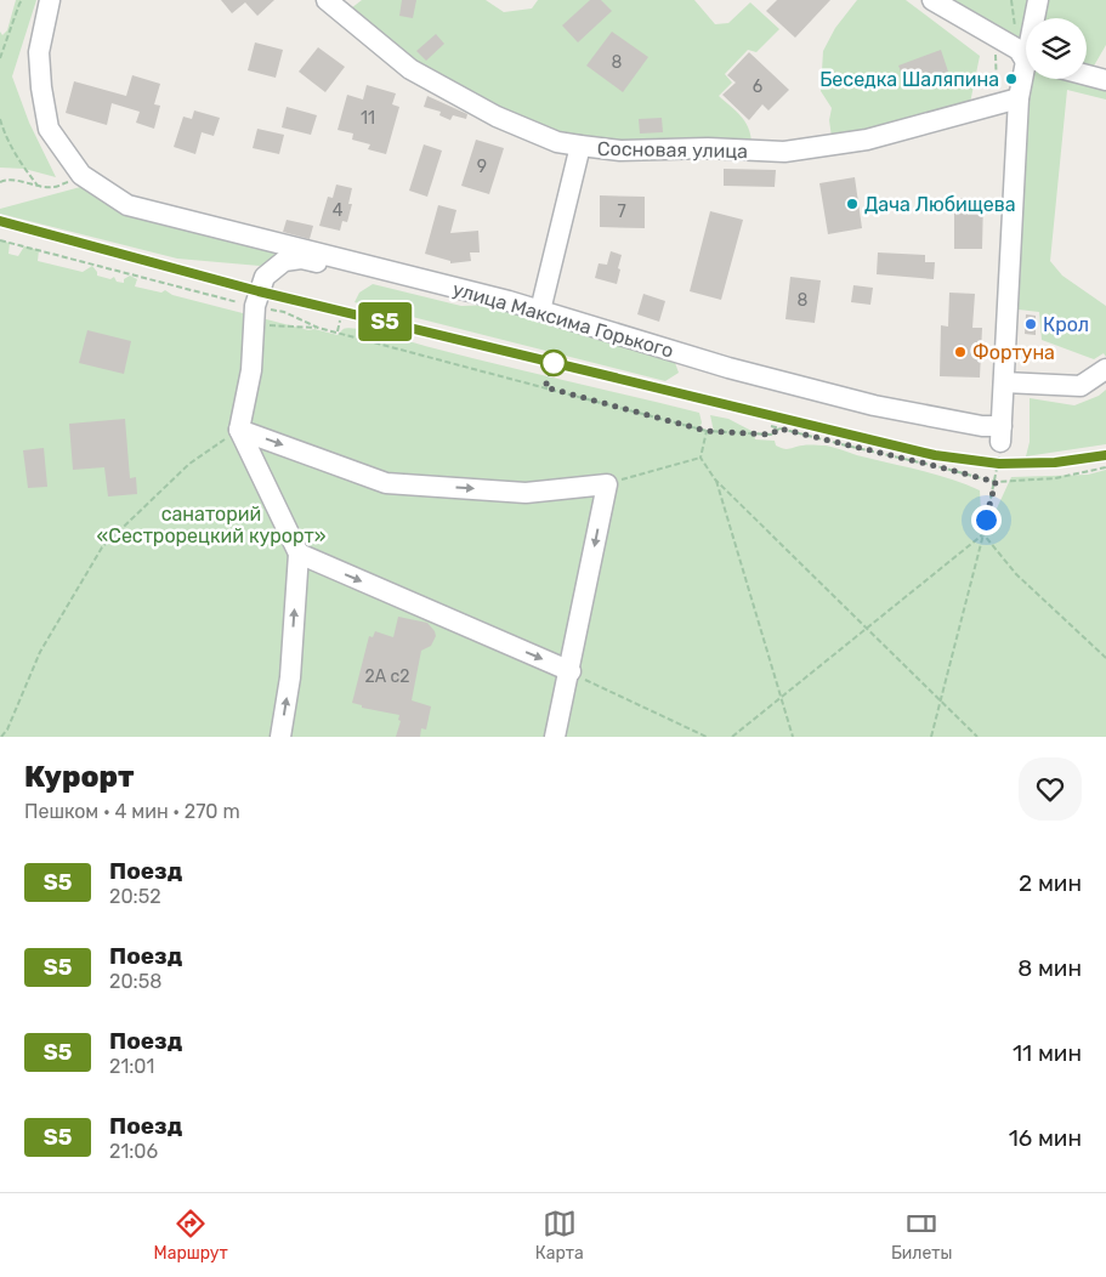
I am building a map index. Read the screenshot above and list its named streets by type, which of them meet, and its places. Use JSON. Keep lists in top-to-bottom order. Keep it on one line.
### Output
{"streets":{"street":["Сосновая улица","улица Максима Горького"]},"parks":["санаторий «Сестрорецкий курорт»"],"places":["Беседка Шаляпина","Дача Любищева","Крол","Фортуна"],"house_numbers":["8","6","11","9","4","7","8","2А с2"],"page":{"on_map":"S5","heading":["Курорт","Пешком · 4 мин · 270 m"],"list":[{"mark":"S5","name":"Поезд","note":"20:52","value":"2 мин"},{"mark":"S5","name":"Поезд","note":"20:58","value":"8 мин"},{"mark":"S5","name":"Поезд","note":"21:01","value":"11 мин"},{"mark":"S5","name":"Поезд","note":"21:06","value":"16 мин"}],"tabs":["Маршрут","Карта","Билеты"]}}
